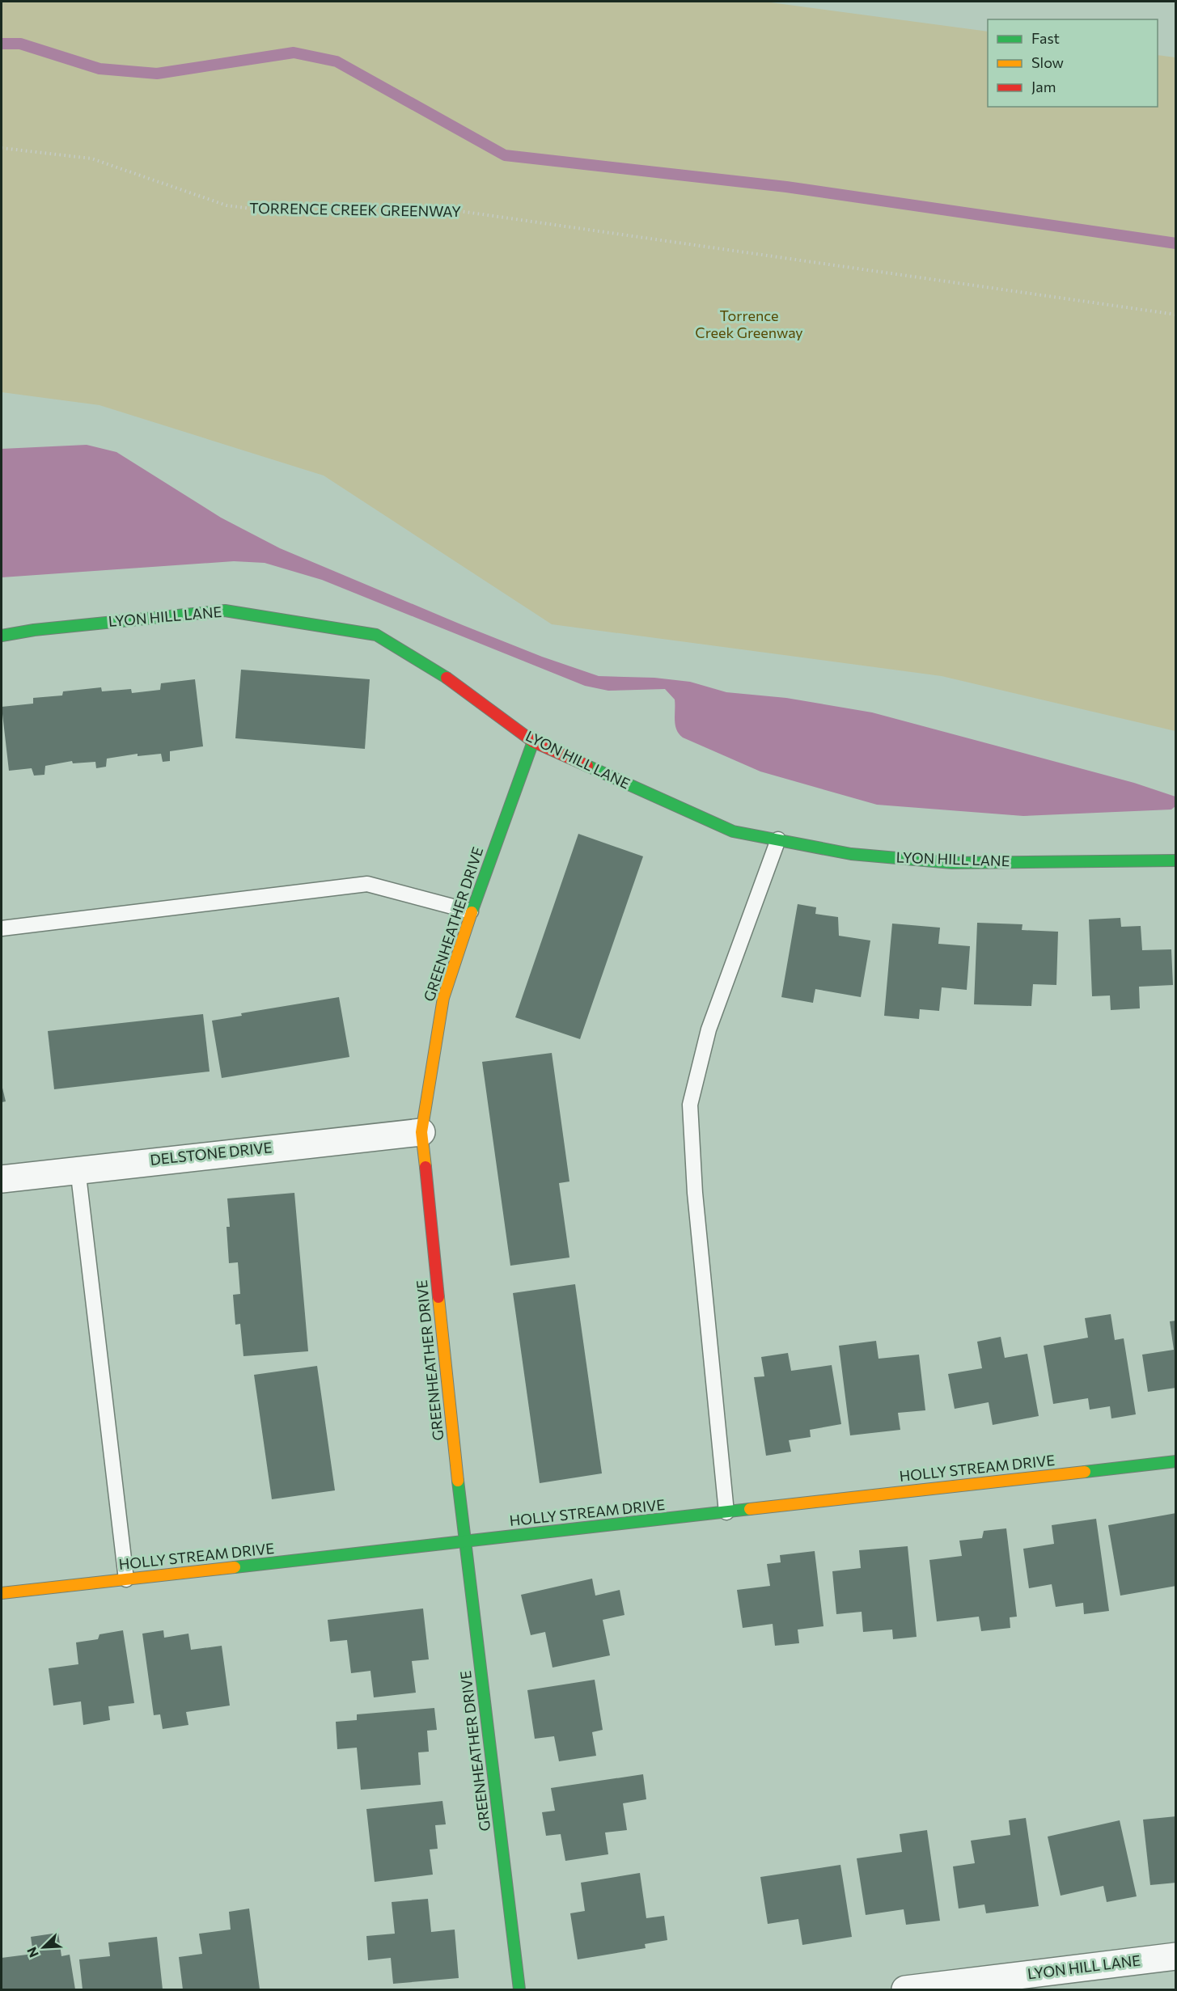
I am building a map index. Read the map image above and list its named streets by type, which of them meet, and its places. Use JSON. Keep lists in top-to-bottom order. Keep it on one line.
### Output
{"streets":{"street":["LYON HILL LANE","GREENHEATHER DRIVE","DELSTONE DRIVE","HOLLY STREAM DRIVE"],"path":["TORRENCE CREEK GREENWAY"]},"crossings":[["LYON HILL LANE","GREENHEATHER DRIVE"],["GREENHEATHER DRIVE","DELSTONE DRIVE"],["GREENHEATHER DRIVE","HOLLY STREAM DRIVE"]],"parks":["Torrence Creek Greenway"],"legend":["Fast","Slow","Jam"],"north":"bottom left"}
